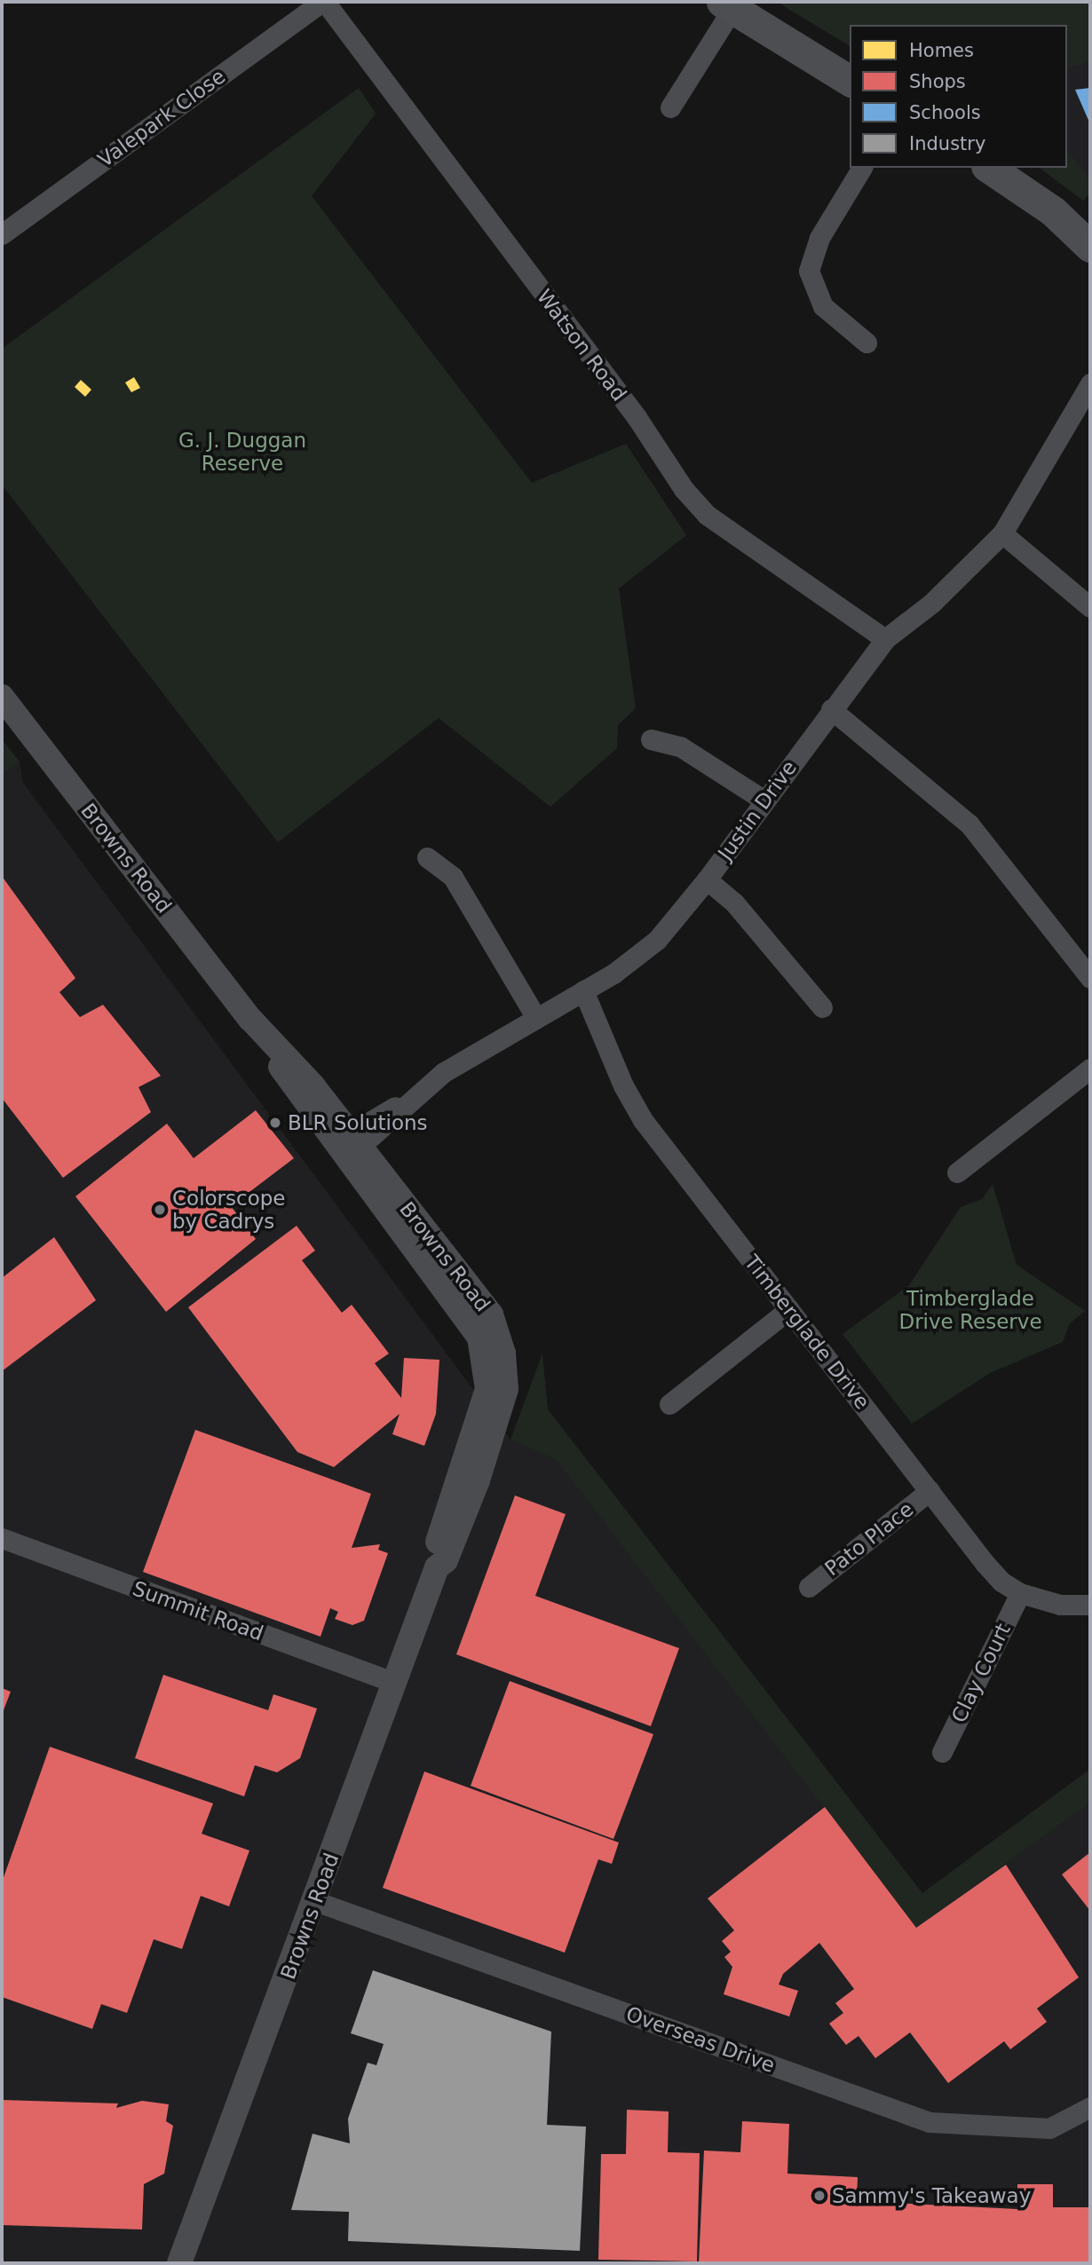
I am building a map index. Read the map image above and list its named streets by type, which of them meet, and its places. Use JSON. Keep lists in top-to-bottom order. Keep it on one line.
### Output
{"streets":{"street":["Valepark Close","Watson Road","Justin Drive","Browns Road","Timberglade Drive","Pato Place","Summit Road","Clay Court","Overseas Drive"]},"crossings":[["Valepark Close","Watson Road"],["Watson Road","Justin Drive"],["Justin Drive","Browns Road"],["Justin Drive","Timberglade Drive"],["Browns Road","Summit Road"],["Browns Road","Overseas Drive"],["Timberglade Drive","Pato Place"],["Timberglade Drive","Clay Court"]],"parks":["G. J. Duggan Reserve","Timberglade Drive Reserve"],"places":["BLR Solutions","Colorscope by Cadrys","Sammy's Takeaway"],"legend":["Homes","Shops","Schools","Industry"]}
